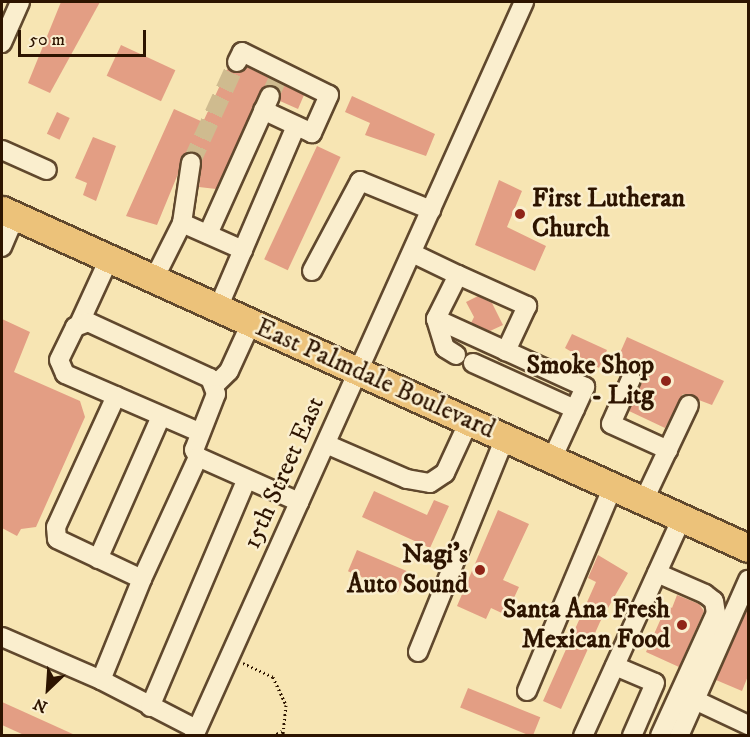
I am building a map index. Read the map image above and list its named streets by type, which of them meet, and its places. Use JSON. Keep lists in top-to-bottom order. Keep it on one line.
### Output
{"streets":{"highway":["East Palmdale Boulevard"],"street":["15th Street East"]},"crossings":[["East Palmdale Boulevard","15th Street East"]],"places":["First Lutheran Church","Smoke Shop - Litg","Nagi's Auto Sound","Santa Ana Fresh Mexican Food"],"scale_bar":"50 m","north":"bottom left"}
